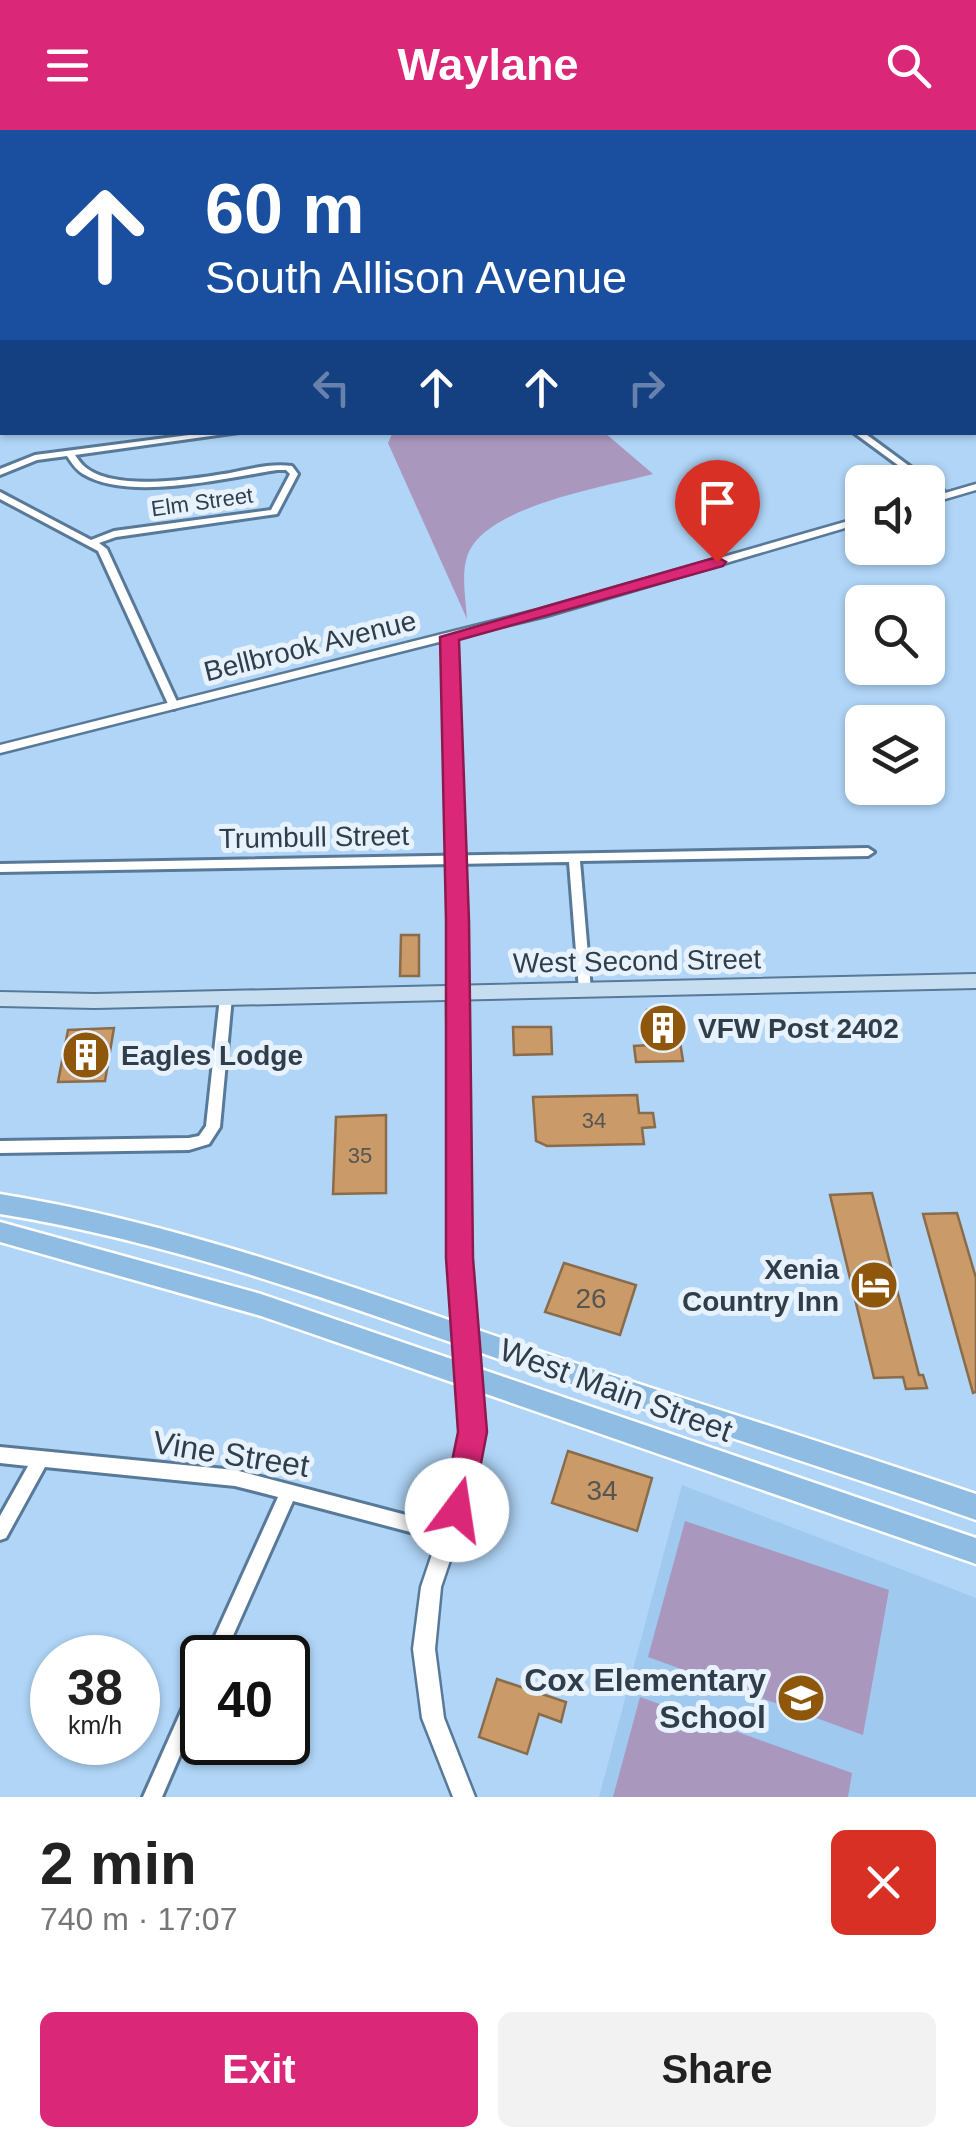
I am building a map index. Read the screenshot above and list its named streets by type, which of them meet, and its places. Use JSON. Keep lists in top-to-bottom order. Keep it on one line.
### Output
{"streets":{"main road":["West Second Street","West Main Street"],"street":["Elm Street","Bellbrook Avenue","Trumbull Street","Vine Street"]},"places":{"building":["VFW Post 2402","Eagles Lodge"],"hotel":["Xenia Country Inn"],"school or university":["Cox Elementary School"]},"house_numbers":["34","35","26","34"],"page":{"header":"Waylane","turn":["60 m","South Allison Avenue"],"speed":"38 km/h","limit":"40","heading":["2 min","740 m · 17:07"],"buttons":["Exit","Share"]}}
